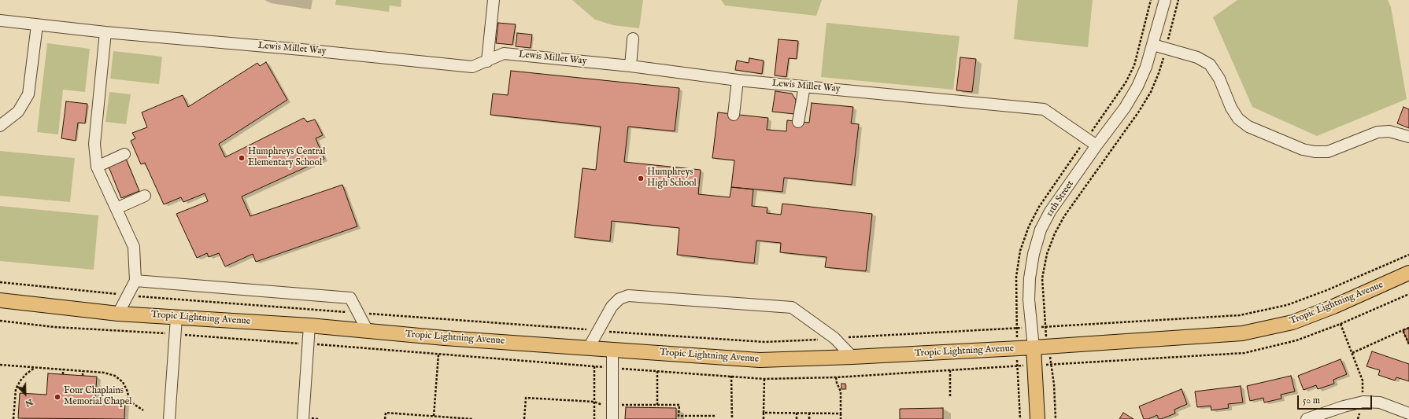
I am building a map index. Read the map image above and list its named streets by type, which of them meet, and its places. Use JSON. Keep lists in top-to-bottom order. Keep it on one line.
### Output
{"streets":{"main road":["11th Street","Tropic Lightning Avenue"],"street":["Lewis Millet Way"]},"crossings":[["Lewis Millet Way","11th Street"],["11th Street","Tropic Lightning Avenue"]],"places":["Humphreys Central Elementary School","Humphreys High School","Four Chaplains Memorial Chapel"],"scale_bar":"50 m","north":"bottom right"}
